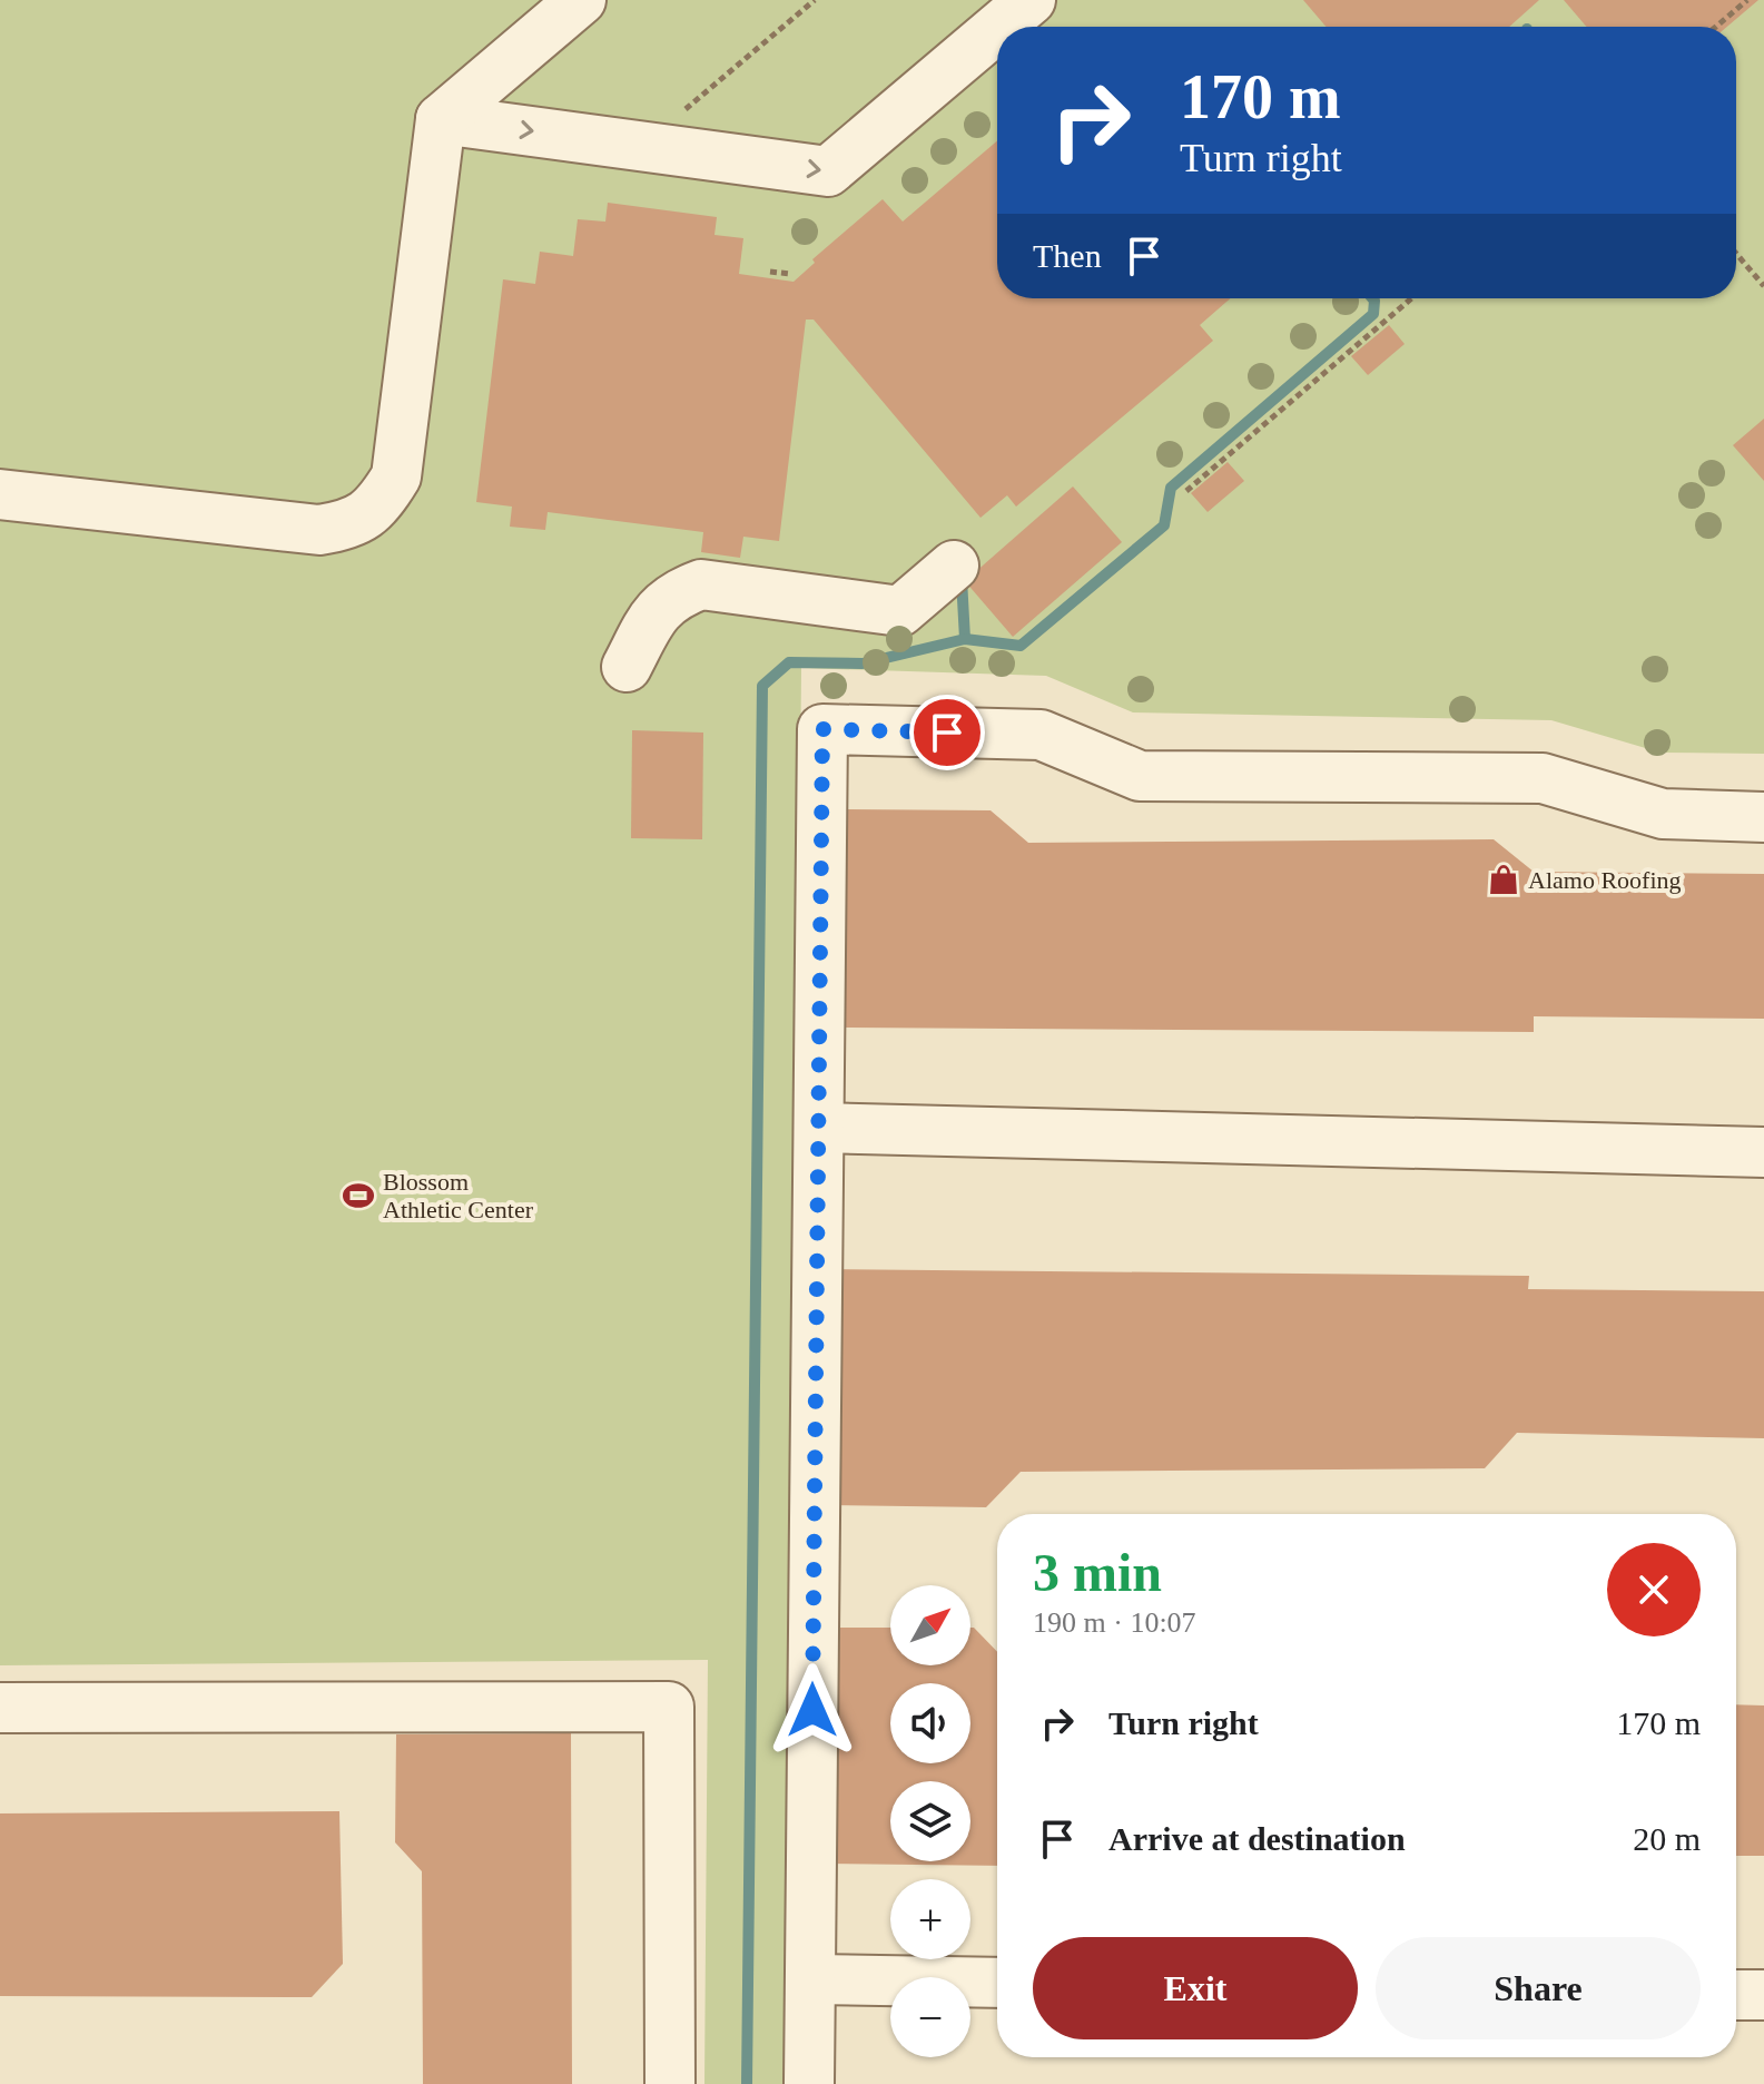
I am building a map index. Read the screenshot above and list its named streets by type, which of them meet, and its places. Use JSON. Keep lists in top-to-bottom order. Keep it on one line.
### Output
{"places":{"shop":["Alamo Roofing"],"sports":["Blossom Athletic Center"]},"north":"top right","page":{"turn":["170 m","Turn right"],"then":"Then","heading":["3 min","190 m · 10:07"],"map_buttons":["+","−"],"list":[{"name":"Turn right","value":"170 m"},{"name":"Arrive at destination","value":"20 m"}],"buttons":["Exit","Share"]}}
